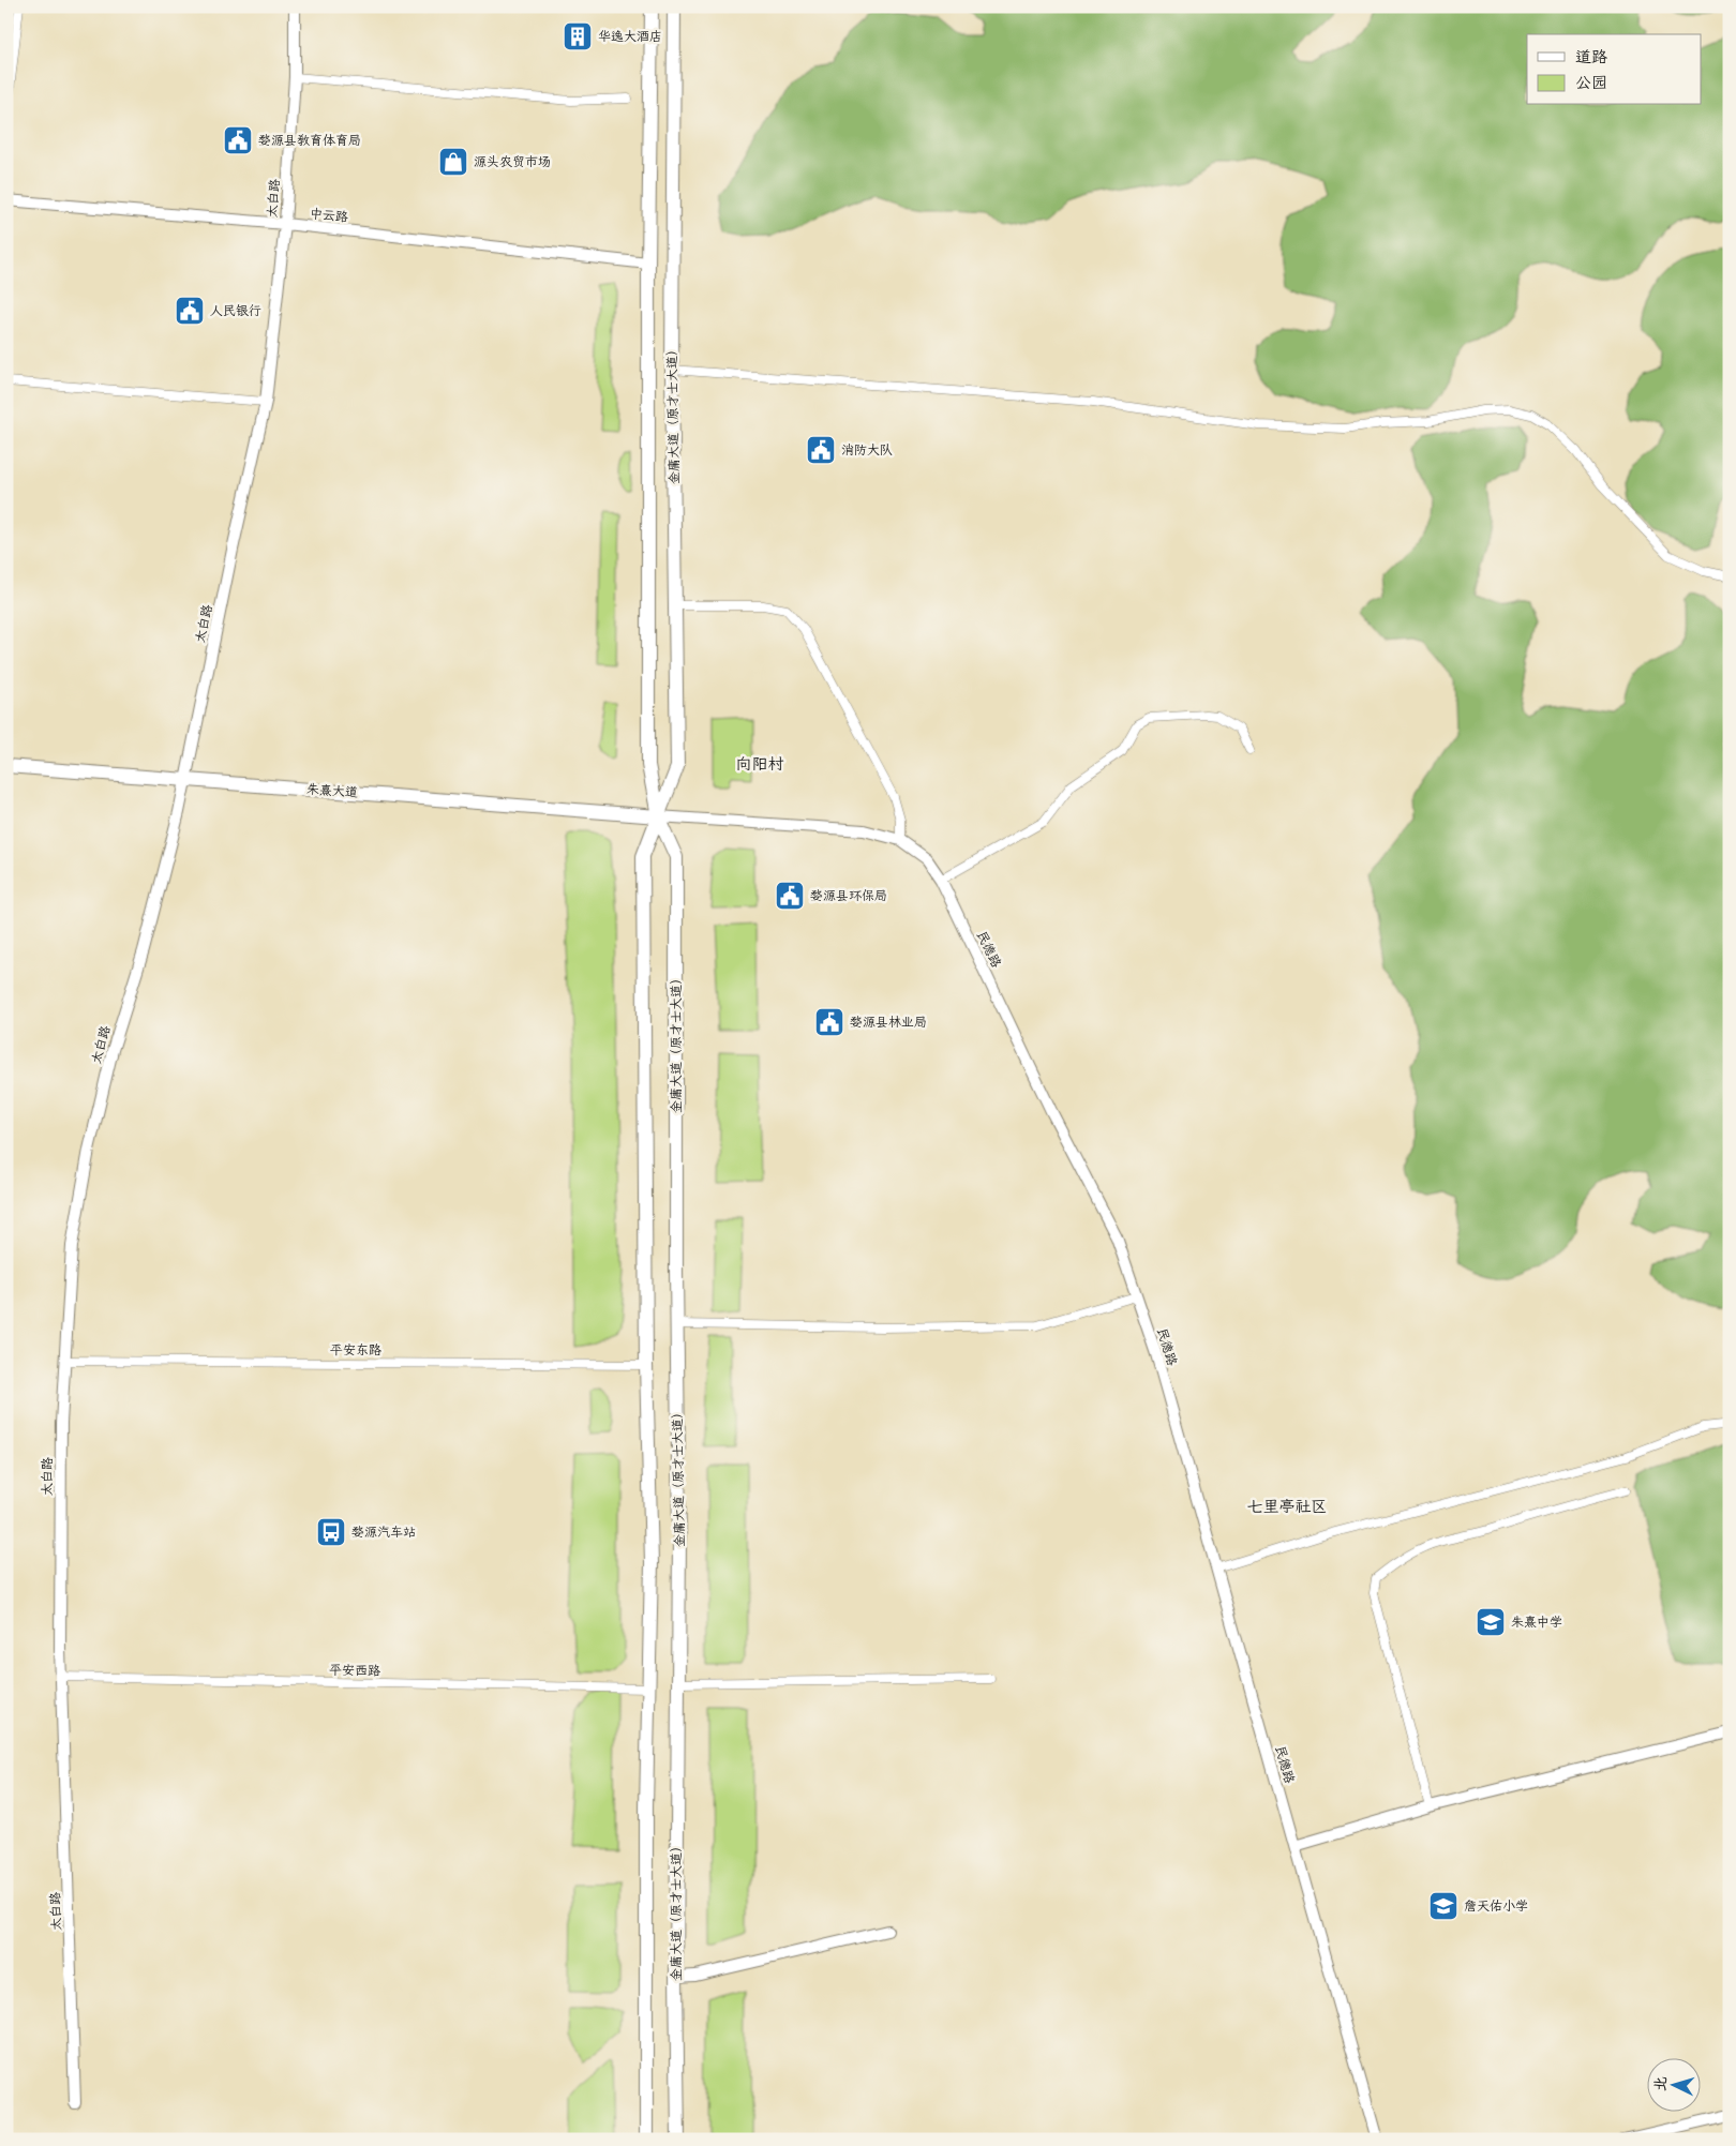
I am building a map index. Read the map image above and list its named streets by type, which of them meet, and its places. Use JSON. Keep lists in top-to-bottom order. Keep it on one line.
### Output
{"streets":{"main road":["金庸大道（原才士大道）","朱熹大道"],"street":["太白路","中云路","民德路","平安东路","平安西路"]},"crossings":[["太白路","中云路"],["太白路","朱熹大道"],["太白路","平安东路"],["太白路","平安西路"],["中云路","金庸大道（原才士大道）"],["金庸大道（原才士大道）","朱熹大道"],["金庸大道（原才士大道）","民德路"],["金庸大道（原才士大道）","平安东路"],["金庸大道（原才士大道）","平安西路"],["朱熹大道","民德路"]],"districts":["向阳村","七里亭社区"],"places":{"building":["华逸大酒店"],"public building":["婺源县教育体育局","人民银行","消防大队","婺源县环保局","婺源县林业局"],"shop":["源头农贸市场"],"bus stop":["婺源汽车站"],"school or university":["朱熹中学","詹天佑小学"]},"legend":["道路","公园"],"north":"left"}
